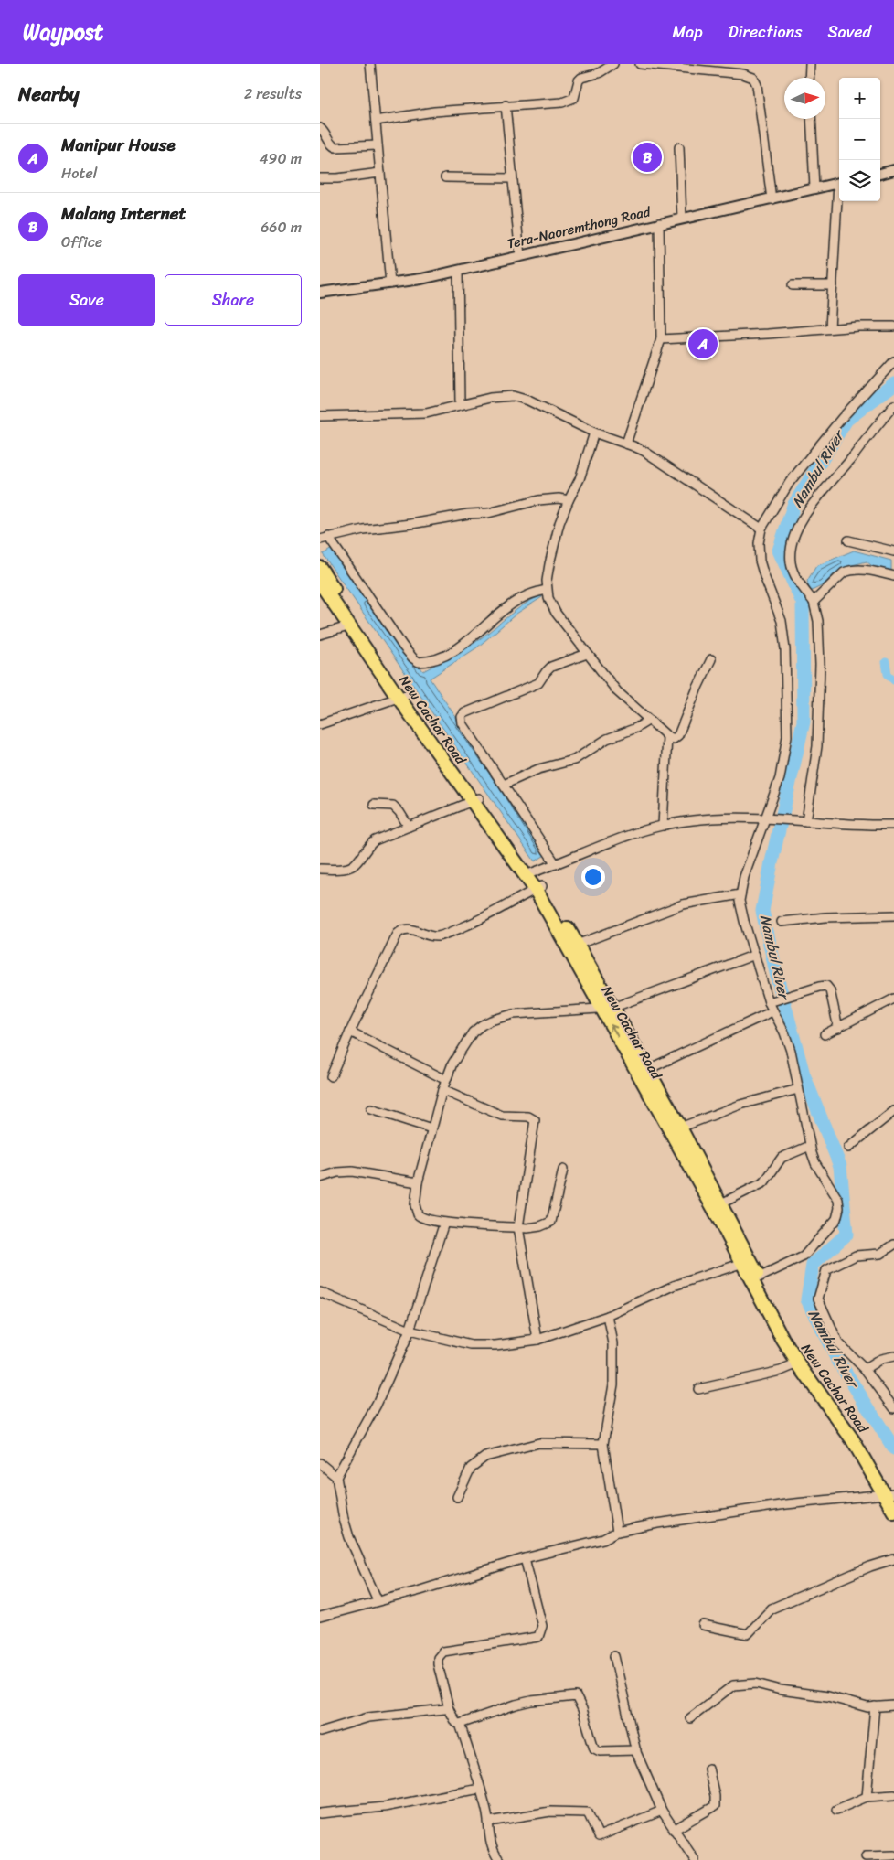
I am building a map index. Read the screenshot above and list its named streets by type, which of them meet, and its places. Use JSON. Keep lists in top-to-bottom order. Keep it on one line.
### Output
{"streets":{"highway":["New Cachar Road"],"street":["Tera-Naoremthong Road"]},"water":["Nambul River"],"north":"right","page":{"header":"Waypost","nav":["Map","Directions","Saved"],"heading":["Nearby","2 results"],"map_buttons":["+","−"],"list":[{"mark":"A","name":"Manipur House","note":"Hotel","value":"490 m"},{"mark":"B","name":"Malang Internet","note":"Office","value":"660 m"}],"pins":["B","A"],"buttons":["Save","Share"]}}
